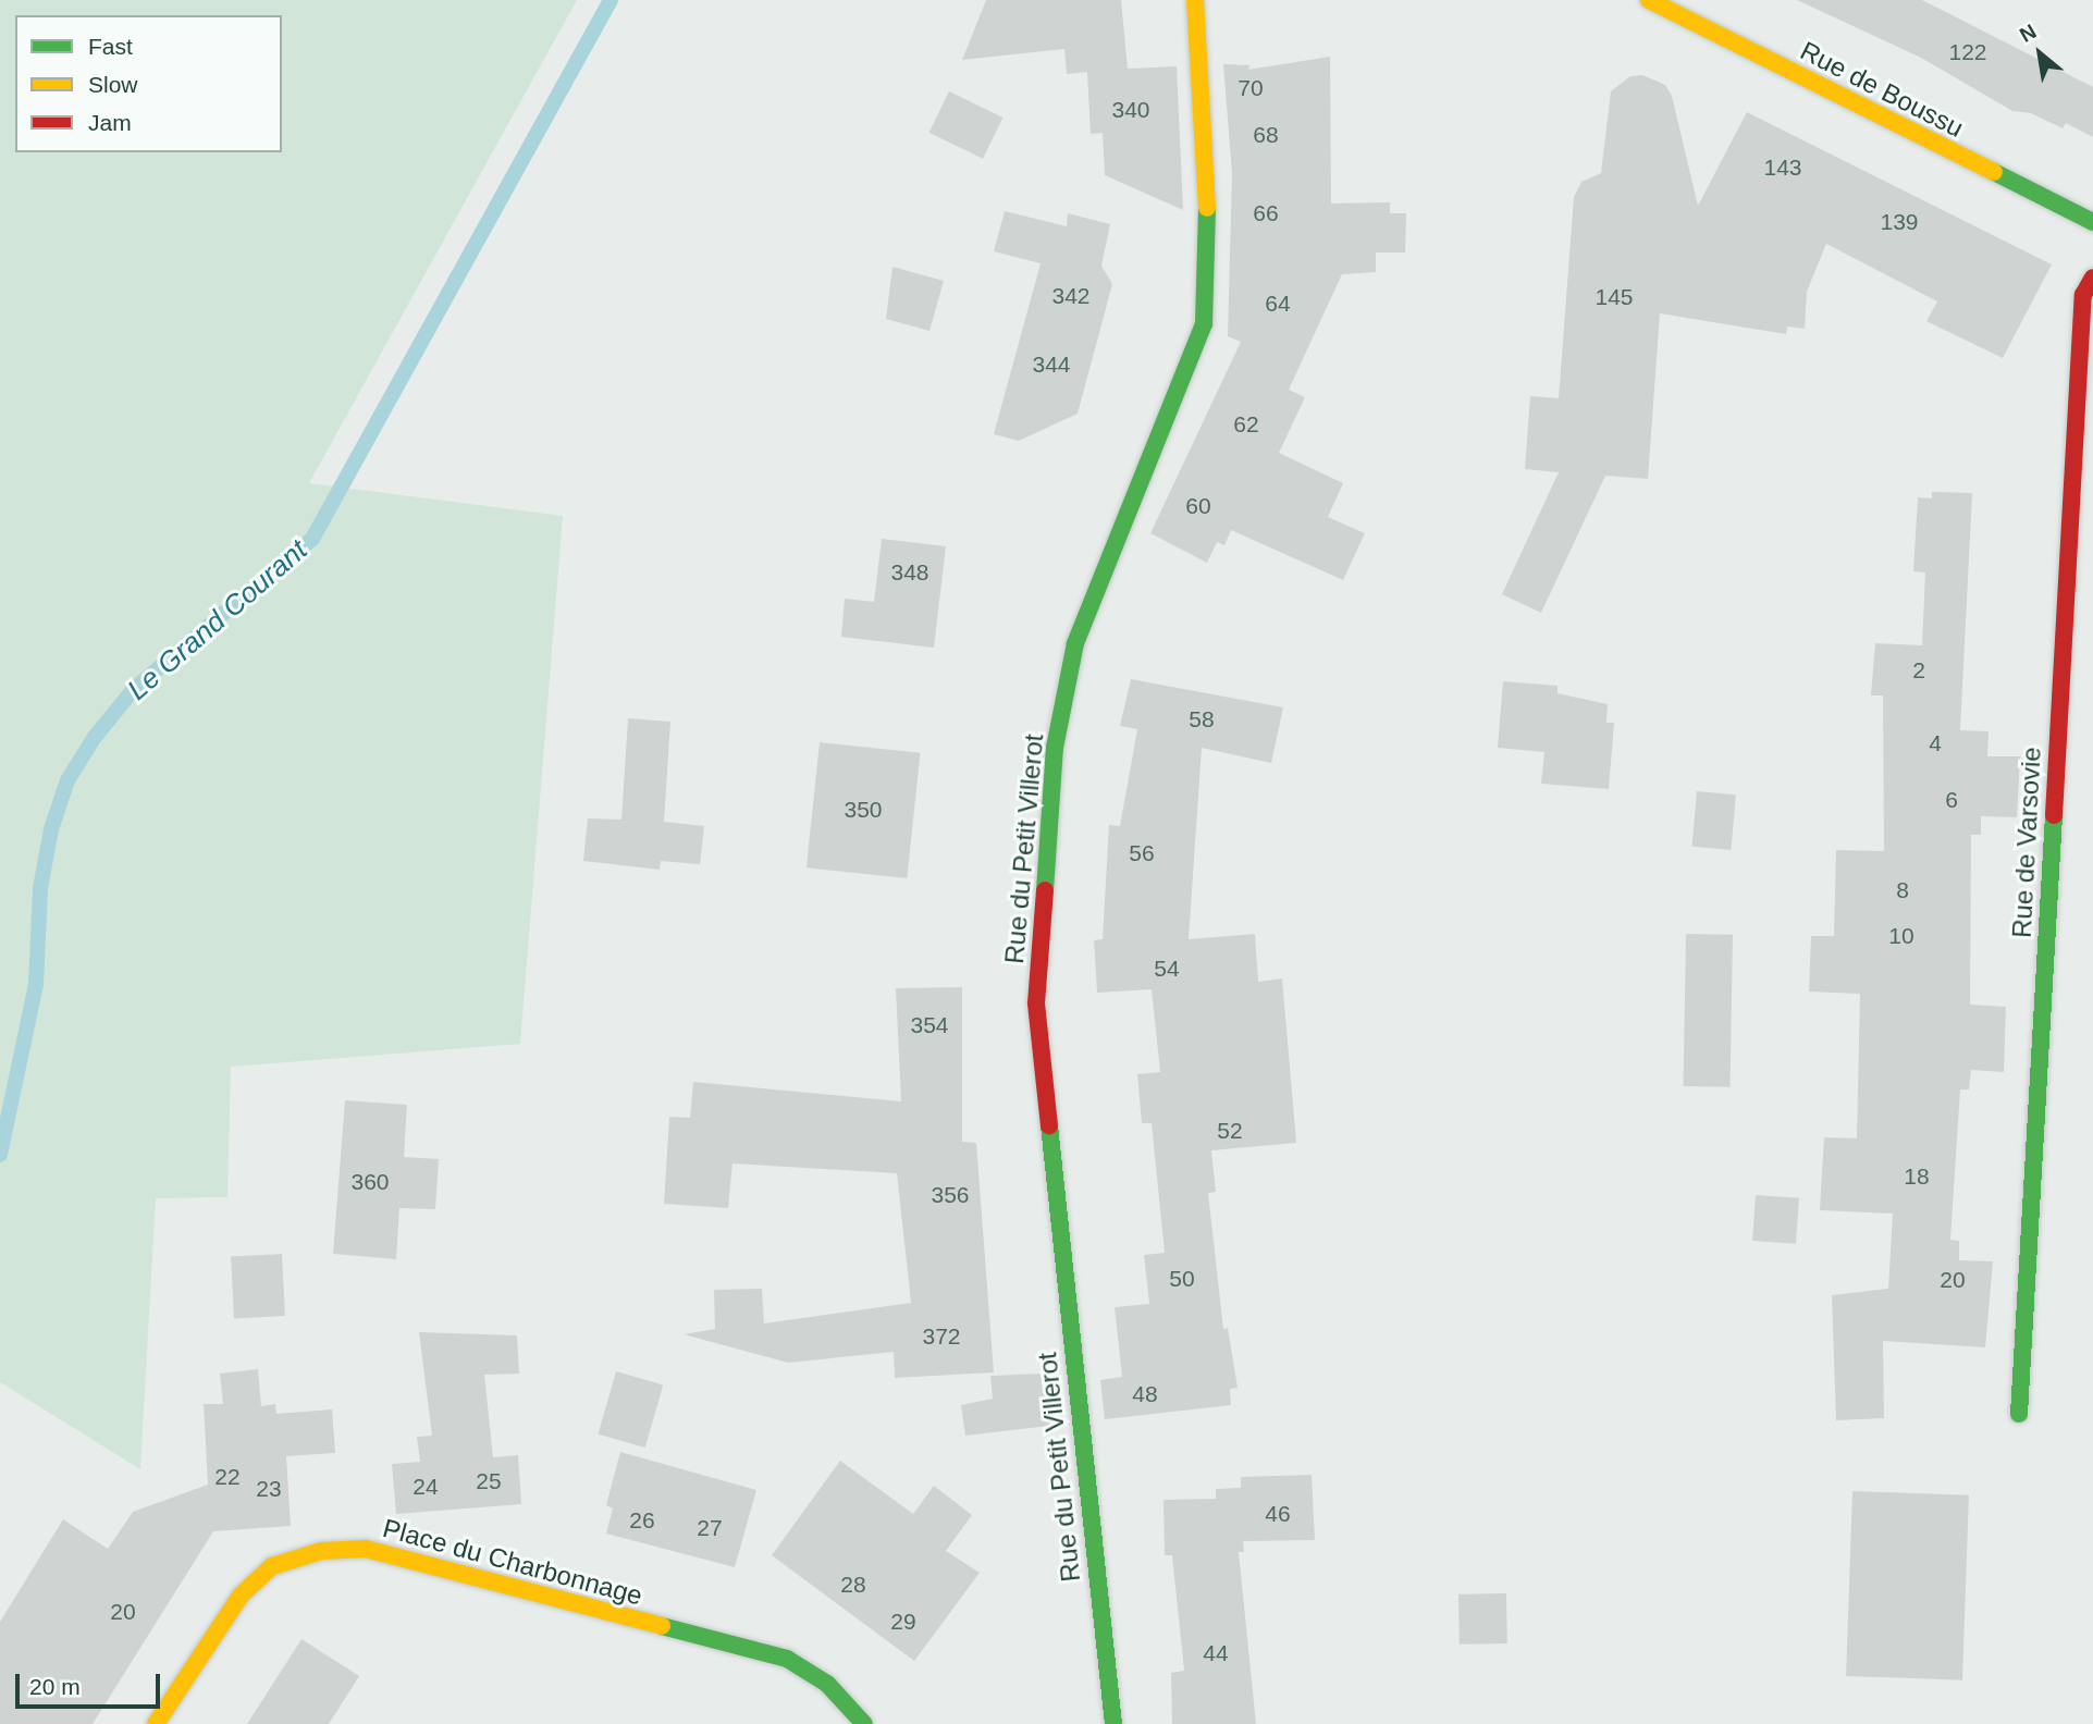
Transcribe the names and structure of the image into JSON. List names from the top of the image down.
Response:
{
  "streets": {
    "street": [
      "Rue de Boussu",
      "Rue de Varsovie",
      "Rue du Petit Villerot",
      "Place du Charbonnage"
    ]
  },
  "water": ["Le Grand Courant"],
  "house_numbers": [
    "122",
    "70",
    "340",
    "68",
    "143",
    "66",
    "139",
    "342",
    "145",
    "64",
    "344",
    "62",
    "60",
    "348",
    "2",
    "58",
    "4",
    "6",
    "350",
    "56",
    "8",
    "10",
    "54",
    "354",
    "52",
    "18",
    "360",
    "356",
    "50",
    "20",
    "372",
    "48",
    "22",
    "25",
    "24",
    "23",
    "46",
    "26",
    "27",
    "28",
    "20",
    "29",
    "44"
  ],
  "legend": ["Fast", "Slow", "Jam"],
  "scale_bar": "20 m",
  "north": "top left"
}
